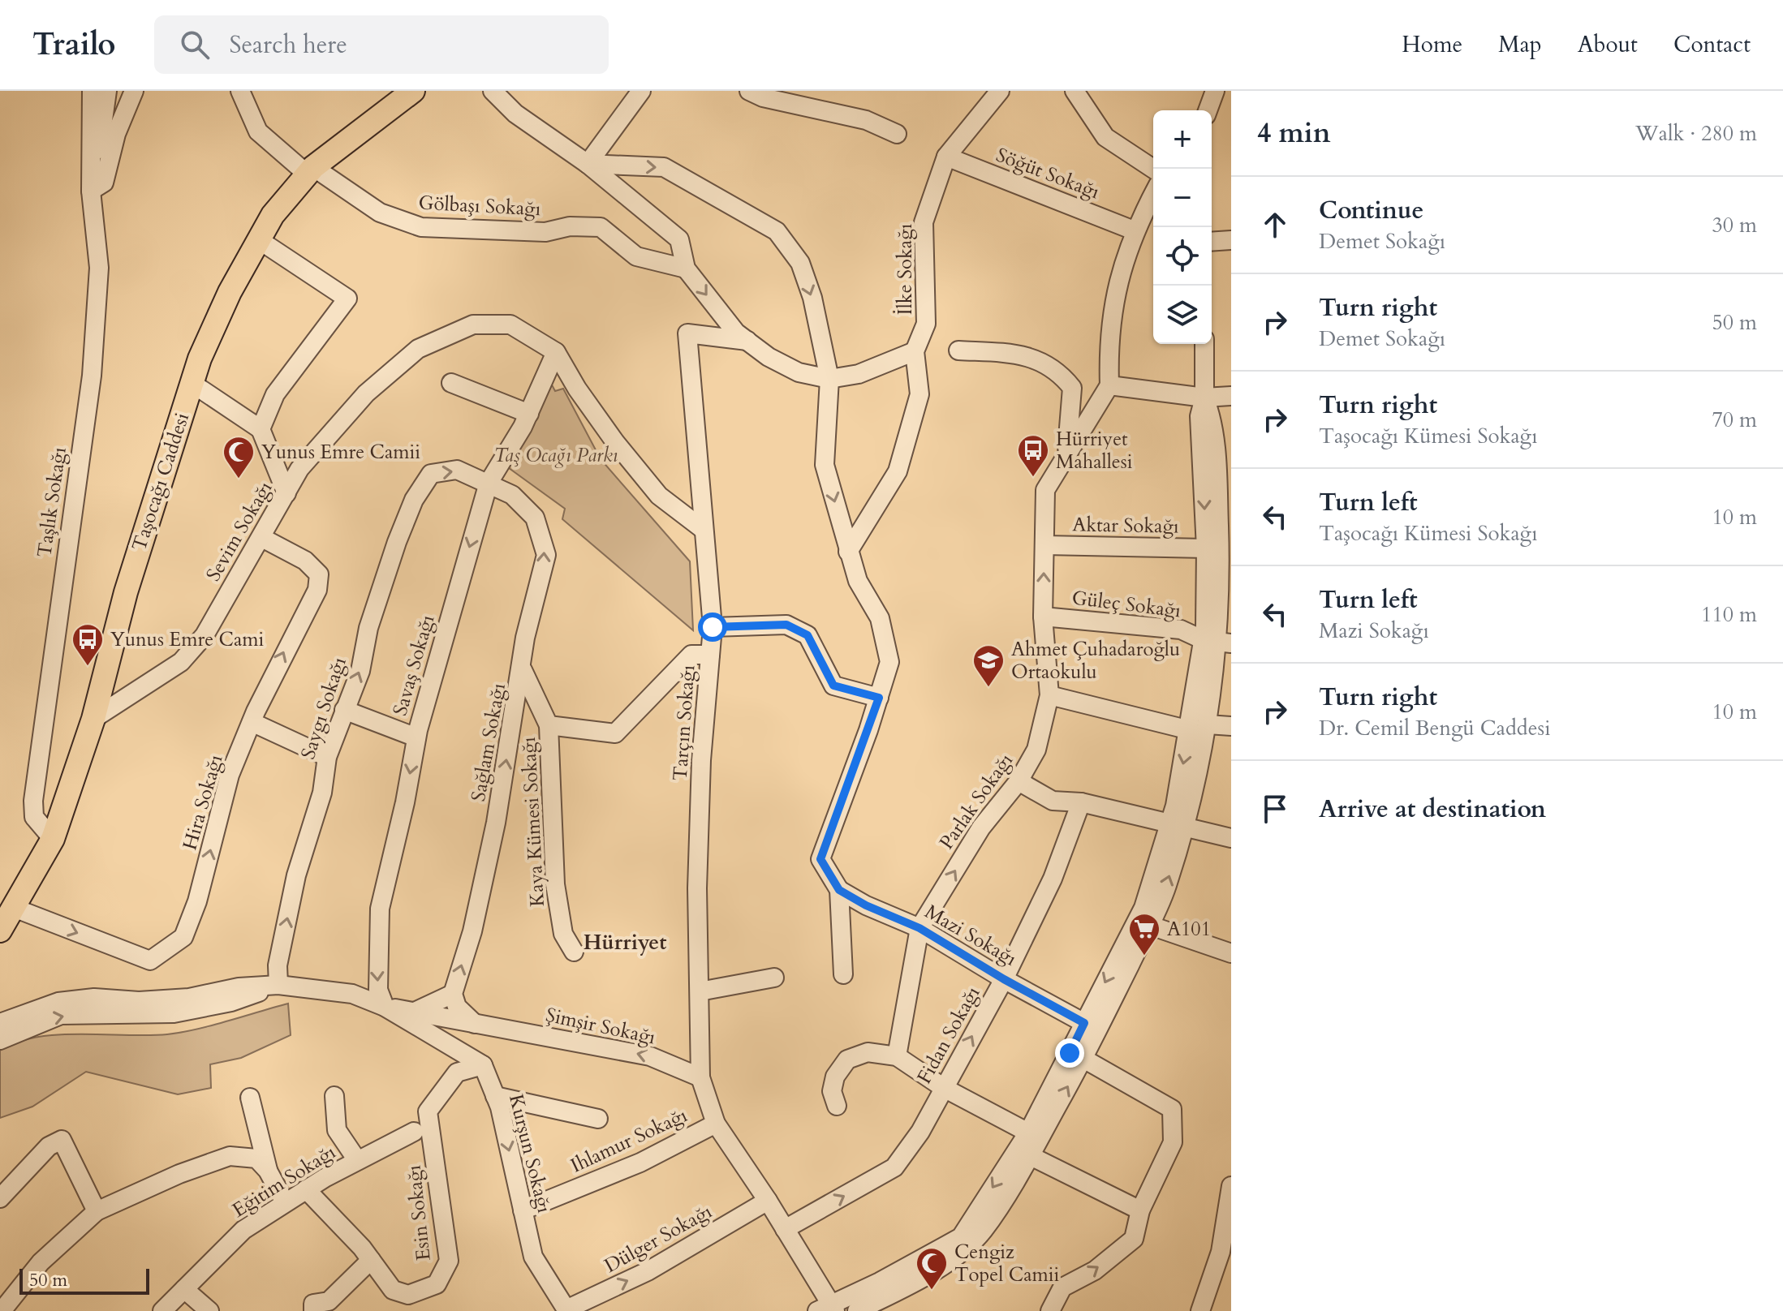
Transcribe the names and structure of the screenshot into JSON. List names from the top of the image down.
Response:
{
  "streets": {
    "main road": ["Taşocağı Caddesi"],
    "street": [
      "Söğüt Sokağı",
      "Gölbaşı Sokağı",
      "İlke Sokağı",
      "Taşlık Sokağı",
      "Aktar Sokağı",
      "Sevim Sokağı",
      "Güleç Sokağı",
      "Savaş Sokağı",
      "Saygı Sokağı",
      "Tarçın Sokağı",
      "Sağlam Sokağı",
      "Parlak Sokağı",
      "Hira Sokağı",
      "Kaya Kümesi Sokağı",
      "Mazi Sokağı",
      "Şimşir Sokağı",
      "Fidan Sokağı",
      "Ihlamur Sokağı",
      "Kurşun Sokağı",
      "Eğitim Sokağı",
      "Esin Sokağı",
      "Dülger Sokağı"
    ]
  },
  "crossings": [
    ["Söğüt Sokağı", "İlke Sokağı"],
    ["Gölbaşı Sokağı", "Taşocağı Caddesi"],
    ["Taşocağı Caddesi", "Taşlık Sokağı"],
    ["Taşocağı Caddesi", "Sevim Sokağı"],
    ["Taşocağı Caddesi", "Hira Sokağı"],
    ["Aktar Sokağı", "Parlak Sokağı"],
    ["Sevim Sokağı", "Savaş Sokağı"],
    ["Sevim Sokağı", "Tarçın Sokağı"],
    ["Sevim Sokağı", "Hira Sokağı"],
    ["Güleç Sokağı", "Parlak Sokağı"],
    ["Savaş Sokağı", "Saygı Sokağı"],
    ["Savaş Sokağı", "Sağlam Sokağı"],
    ["Savaş Sokağı", "Şimşir Sokağı"],
    ["Saygı Sokağı", "Sağlam Sokağı"],
    ["Tarçın Sokağı", "Şimşir Sokağı"],
    ["Parlak Sokağı", "Mazi Sokağı"],
    ["Mazi Sokağı", "Fidan Sokağı"],
    ["Ihlamur Sokağı", "Kurşun Sokağı"],
    ["Kurşun Sokağı", "Esin Sokağı"],
    ["Kurşun Sokağı", "Dülger Sokağı"],
    ["Eğitim Sokağı", "Esin Sokağı"]
  ],
  "one_way": [
    "Savaş Sokağı",
    "Saygı Sokağı",
    "Sağlam Sokağı",
    "Kurşun Sokağı",
    "Dülger Sokağı"
  ],
  "districts": ["Hürriyet"],
  "parks": ["Taş Ocağı Parkı"],
  "places": {
    "bus stop": ["Hürriyet Mahallesi", "Yunus Emre Cami"],
    "mosque": ["Yunus Emre Camii", "Cengiz Topel Camii"],
    "school or university": ["Ahmet Çuhadaroğlu Ortaokulu"],
    "supermarket": ["A101"]
  },
  "scale_bar": "50 m",
  "page": {
    "header": "Trailo",
    "search": "Search here",
    "nav": [
      "Home",
      "Map",
      "About",
      "Contact"
    ],
    "heading": ["4 min", "Walk · 280 m"],
    "map_buttons": ["+", "−"],
    "list": [
      ["Continue", "Demet Sokağı", "30 m"],
      ["Turn right", "Demet Sokağı", "50 m"],
      ["Turn right", "Taşocağı Kümesi Sokağı", "70 m"],
      ["Turn left", "Taşocağı Kümesi Sokağı", "10 m"],
      ["Turn left", "Mazi Sokağı", "110 m"],
      ["Turn right", "Dr. Cemil Bengü Caddesi", "10 m"],
      "Arrive at destination"
    ],
    "scale": "50 m"
  }
}
